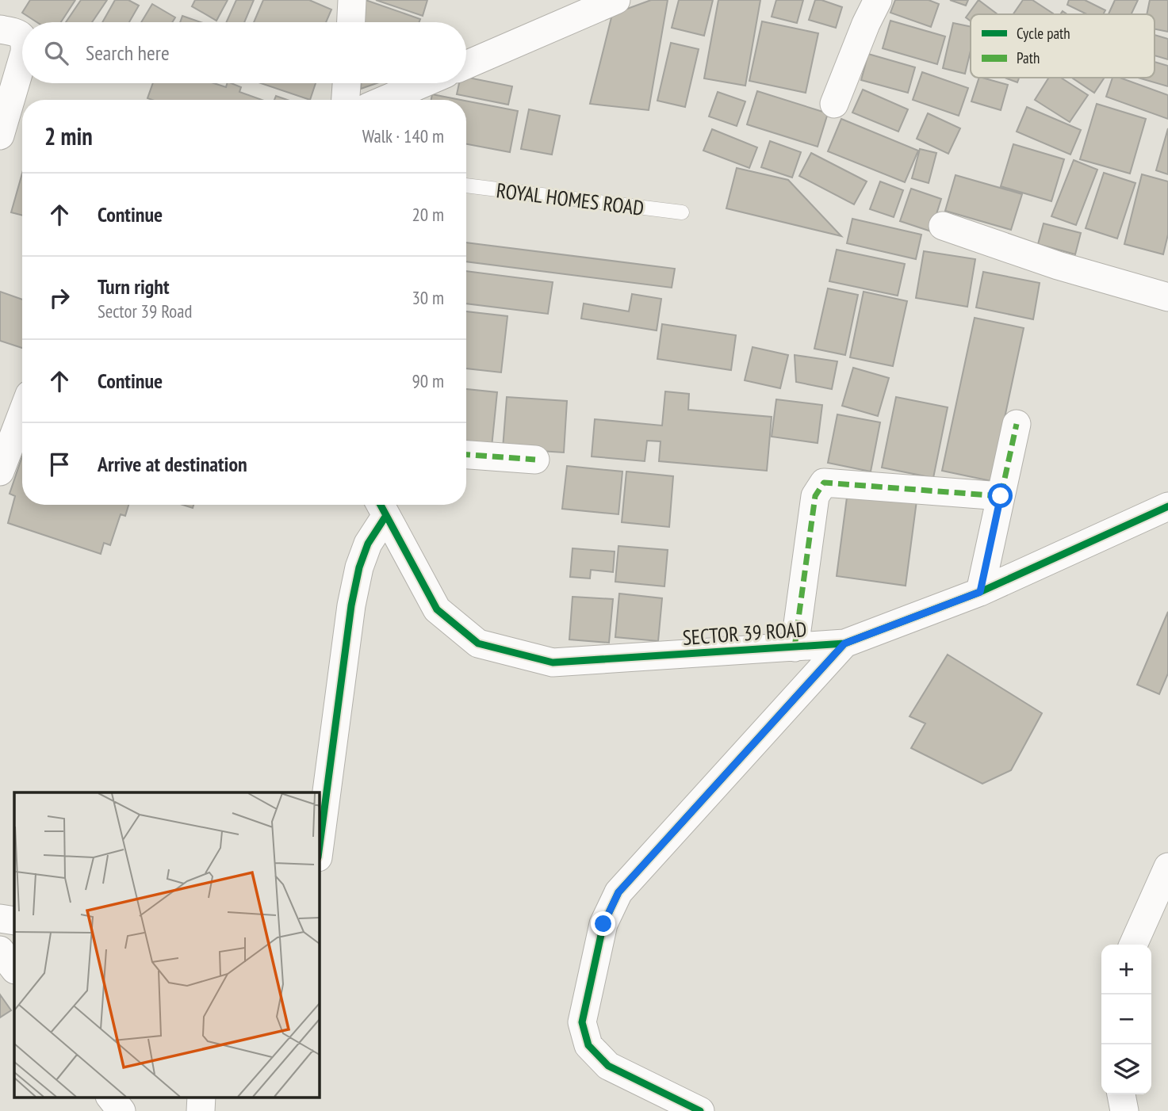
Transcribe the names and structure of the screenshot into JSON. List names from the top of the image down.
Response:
{
  "streets": {
    "street": ["SECTOR 39 ROAD"],
    "lane": ["ROYAL HOMES ROAD"]
  },
  "legend": ["Cycle path", "Path"],
  "page": {
    "search": "Search here",
    "heading": ["2 min", "Walk · 140 m"],
    "list": [
      ["Continue", "20 m"],
      ["Turn right", "Sector 39 Road", "30 m"],
      ["Continue", "90 m"],
      "Arrive at destination"
    ],
    "map_buttons": ["+", "−"]
  }
}
